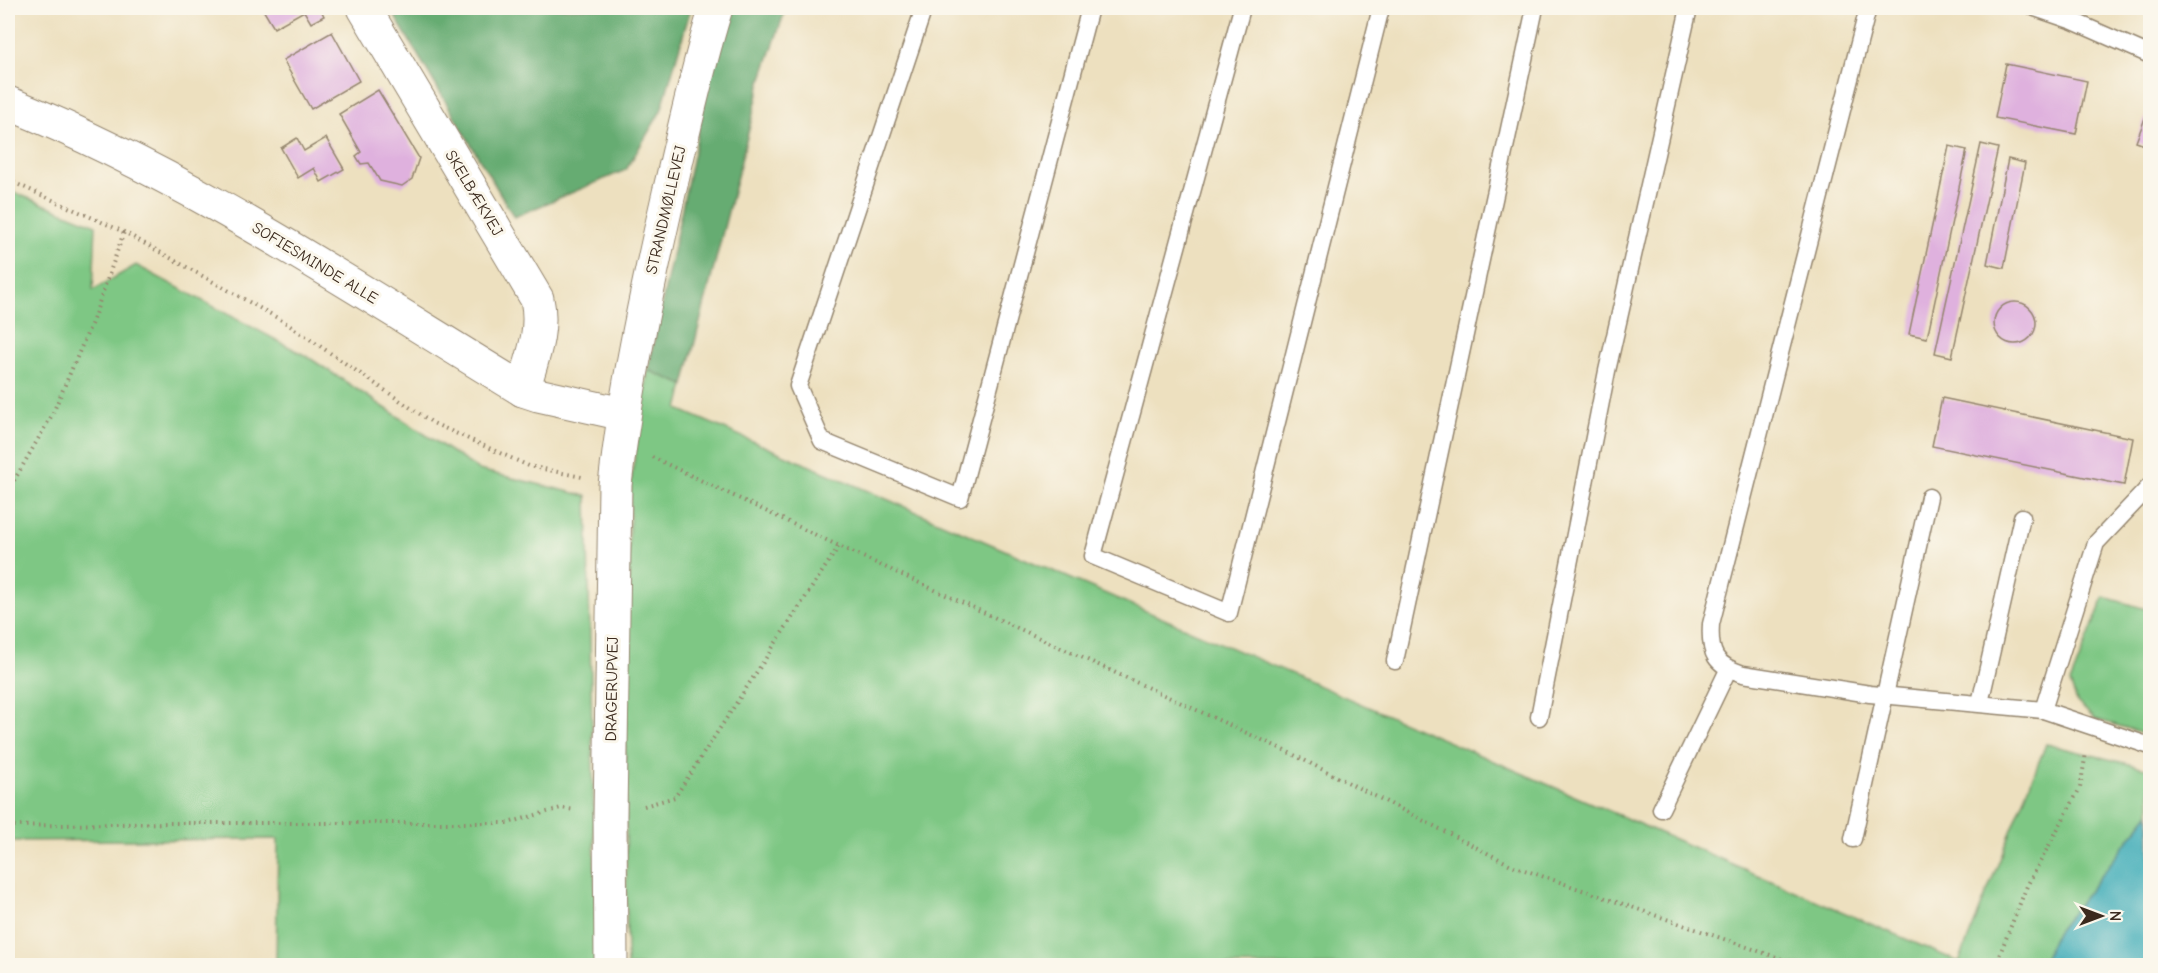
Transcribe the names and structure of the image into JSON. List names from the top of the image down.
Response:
{
  "streets": {
    "street": [
      "SKELBÆKVEJ",
      "STRANDMØLLEVEJ",
      "SOFIESMINDE ALLE",
      "DRAGERUPVEJ"
    ]
  },
  "crossings": [
    ["SKELBÆKVEJ", "SOFIESMINDE ALLE"],
    ["STRANDMØLLEVEJ", "SOFIESMINDE ALLE"],
    ["STRANDMØLLEVEJ", "DRAGERUPVEJ"],
    ["SOFIESMINDE ALLE", "DRAGERUPVEJ"]
  ],
  "north": "right"
}
